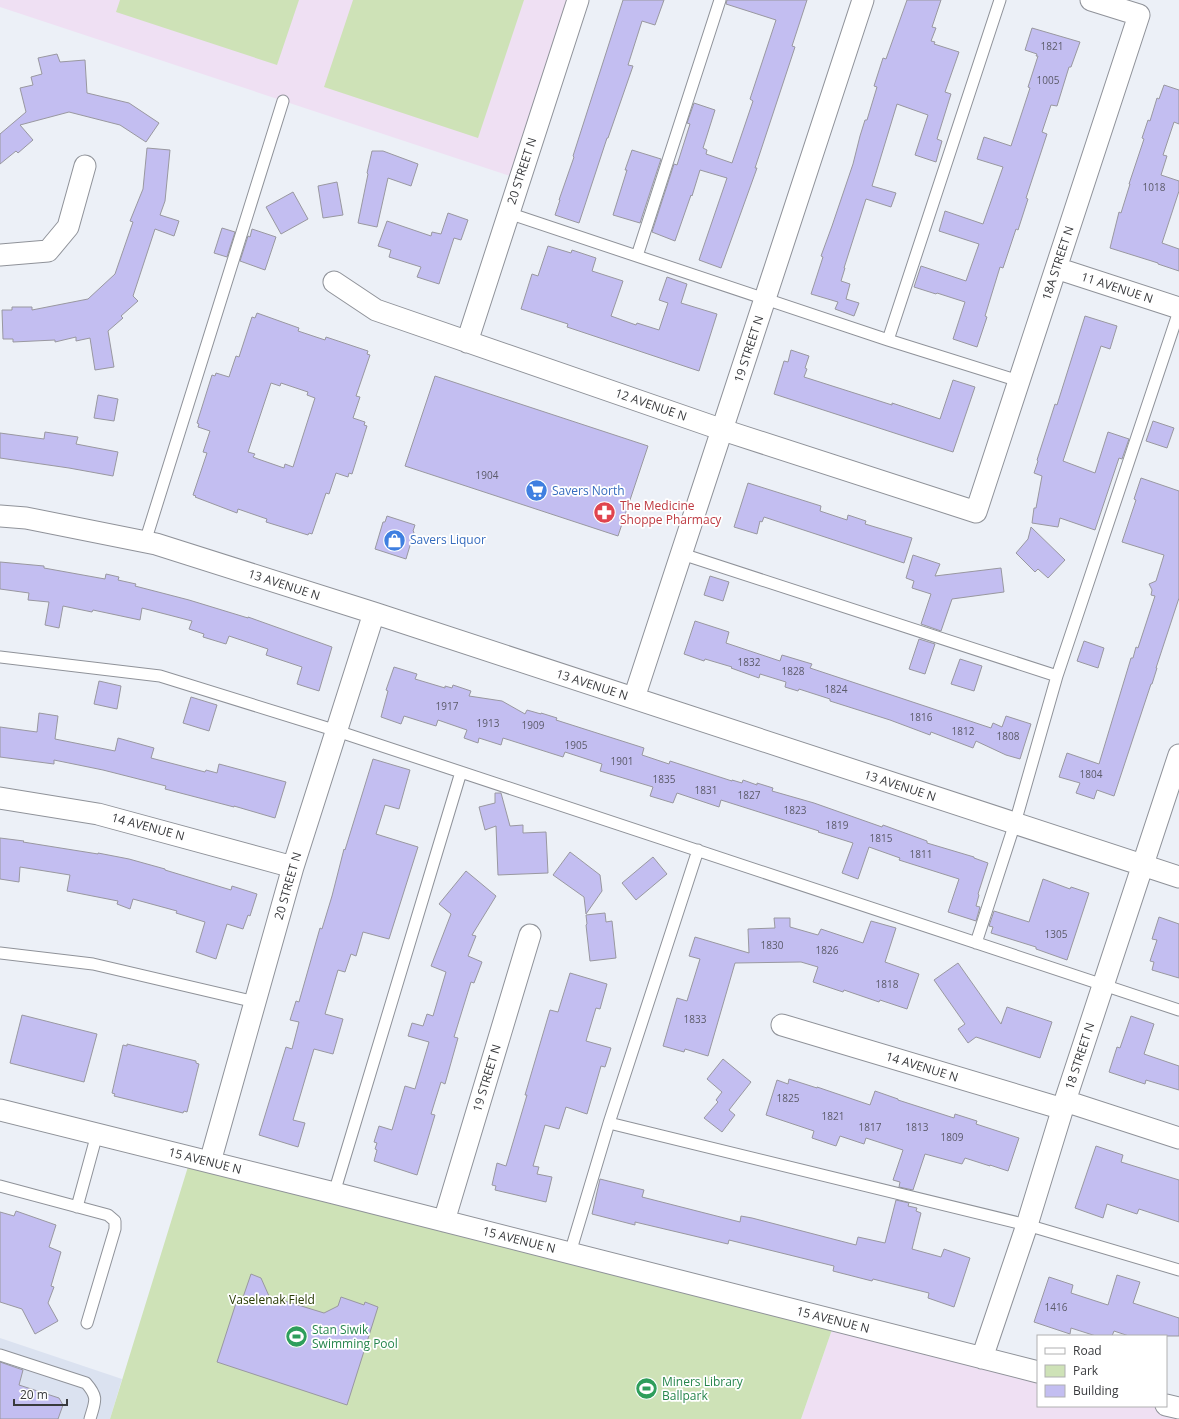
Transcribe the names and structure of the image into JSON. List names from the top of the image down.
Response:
{
  "streets": {
    "street": [
      "20 STREET N",
      "18A STREET N",
      "11 AVENUE N",
      "19 STREET N",
      "12 AVENUE N",
      "13 AVENUE N",
      "14 AVENUE N",
      "18 STREET N",
      "15 AVENUE N"
    ]
  },
  "crossings": [
    ["20 STREET N", "12 AVENUE N"],
    ["20 STREET N", "13 AVENUE N"],
    ["20 STREET N", "14 AVENUE N"],
    ["20 STREET N", "15 AVENUE N"],
    ["18A STREET N", "11 AVENUE N"],
    ["18A STREET N", "12 AVENUE N"],
    ["19 STREET N", "12 AVENUE N"],
    ["19 STREET N", "13 AVENUE N"],
    ["19 STREET N", "15 AVENUE N"],
    ["13 AVENUE N", "18 STREET N"],
    ["14 AVENUE N", "18 STREET N"],
    ["18 STREET N", "15 AVENUE N"]
  ],
  "parks": ["Vaselenak Field"],
  "places": {
    "supermarket": ["Savers North"],
    "pharmacy": ["The Medicine Shoppe Pharmacy"],
    "shop": ["Savers Liquor"],
    "sports": ["Stan Siwik Swimming Pool", "Miners Library Ballpark"]
  },
  "house_numbers": [
    "1821",
    "1005",
    "1018",
    "1904",
    "1832",
    "1828",
    "1824",
    "1917",
    "1816",
    "1913",
    "1909",
    "1812",
    "1808",
    "1905",
    "1901",
    "1804",
    "1835",
    "1831",
    "1827",
    "1823",
    "1819",
    "1815",
    "1811",
    "1305",
    "1830",
    "1826",
    "1818",
    "1833",
    "1825",
    "1821",
    "1817",
    "1813",
    "1809",
    "1416"
  ],
  "legend": ["Road", "Park", "Building"],
  "scale_bar": "20 m"
}
